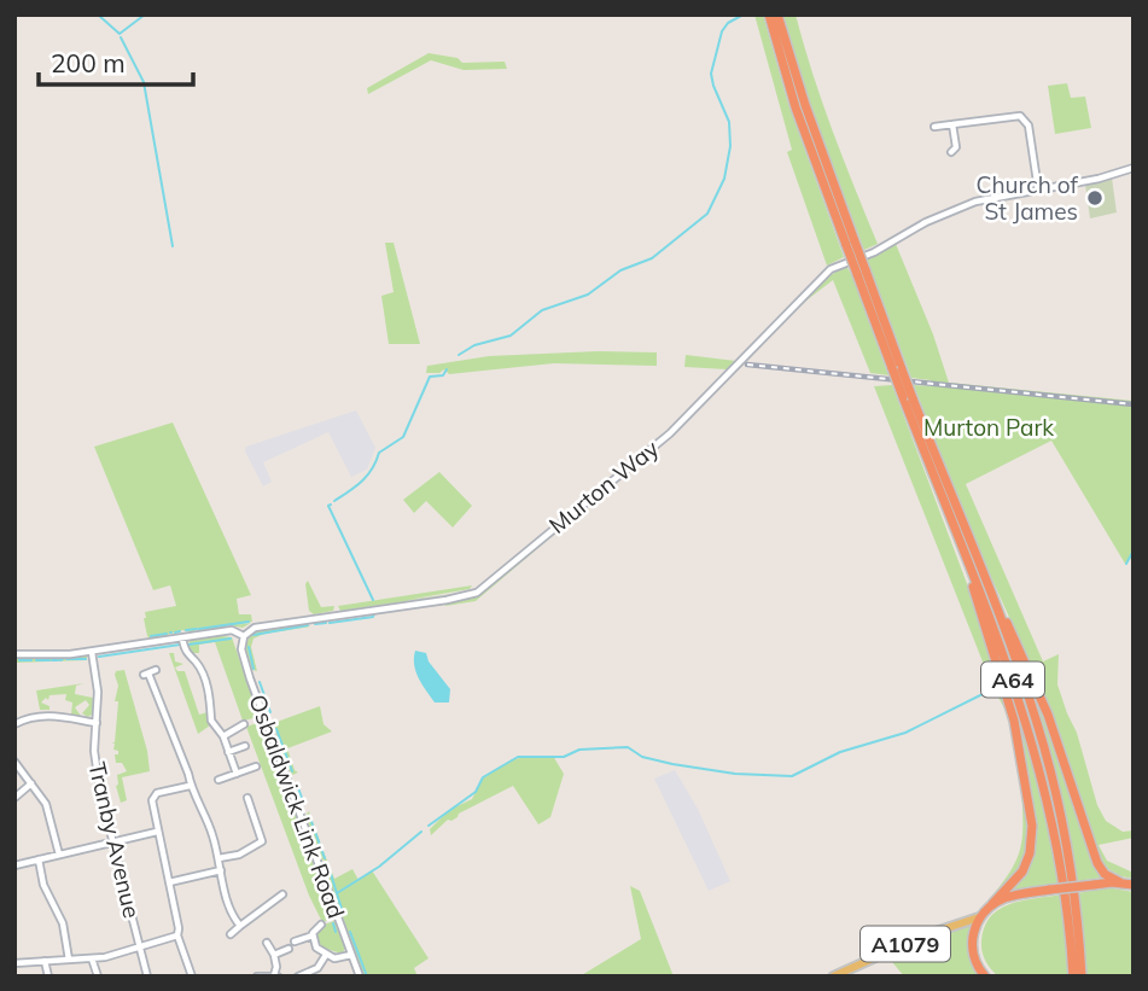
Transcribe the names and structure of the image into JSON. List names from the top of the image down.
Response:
{
  "streets": {
    "highway": ["A64"],
    "main road": ["A1079"],
    "street": ["Murton Way", "Osbaldwick Link Road", "Tranby Avenue"]
  },
  "crossings": [
    ["Murton Way", "Osbaldwick Link Road"],
    ["Murton Way", "Tranby Avenue"]
  ],
  "parks": ["Murton Park"],
  "places": ["Church of St James"],
  "scale_bar": "200 m"
}
